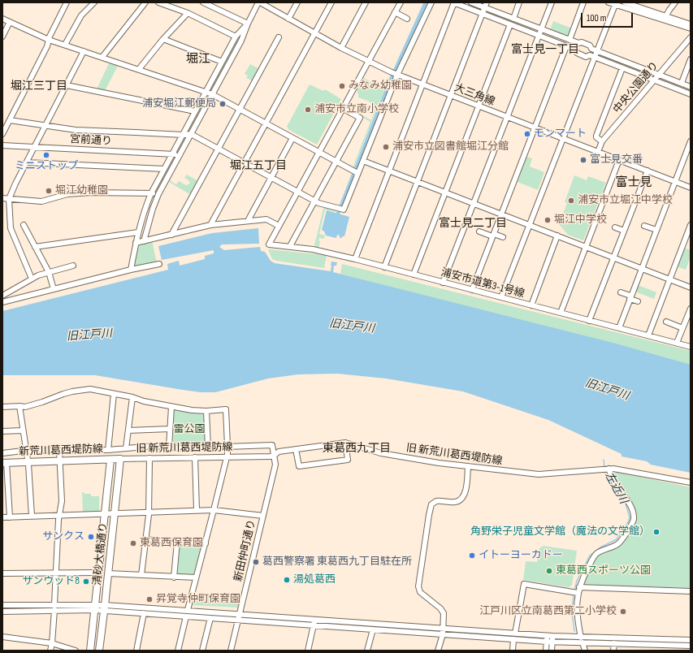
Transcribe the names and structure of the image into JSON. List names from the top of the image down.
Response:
{
  "streets": {
    "main road": ["新荒川葛西堤防線", "清砂大橋通り"],
    "street": [
      "中央公園通り",
      "大三角線",
      "宮前通り",
      "浦安市道第3-1号線",
      "旧 新荒川葛西堤防線",
      "新田仲町通り"
    ]
  },
  "crossings": [
    ["中央公園通り", "大三角線"],
    ["旧 新荒川葛西堤防線", "新荒川葛西堤防線"],
    ["旧 新荒川葛西堤防線", "新田仲町通り"],
    ["旧 新荒川葛西堤防線", "清砂大橋通り"],
    ["新荒川葛西堤防線", "清砂大橋通り"]
  ],
  "districts": [
    "富士見一丁目",
    "堀江",
    "堀江三丁目",
    "堀江五丁目",
    "富士見",
    "富士見二丁目",
    "東葛西九丁目"
  ],
  "water": ["旧江戸川", "左近川"],
  "parks": ["雷公園"],
  "places": [
    "みなみ幼稚園",
    "浦安堀江郵便局",
    "浦安市立南小学校",
    "モンマート",
    "浦安市立図書館堀江分館",
    "ミニストップ",
    "富士見交番",
    "堀江幼稚園",
    "浦安市立堀江中学校",
    "堀江中学校",
    "角野栄子児童文学館（魔法の文学館）",
    "サンクス",
    "東葛西保育園",
    "イトーヨーカドー",
    "葛西警察署 東葛西九丁目駐在所",
    "東葛西スポーツ公園",
    "湯処葛西",
    "サンウッド8",
    "昇覚寺仲町保育園",
    "江戸川区立南葛西第二小学校"
  ],
  "scale_bar": "100 m"
}
